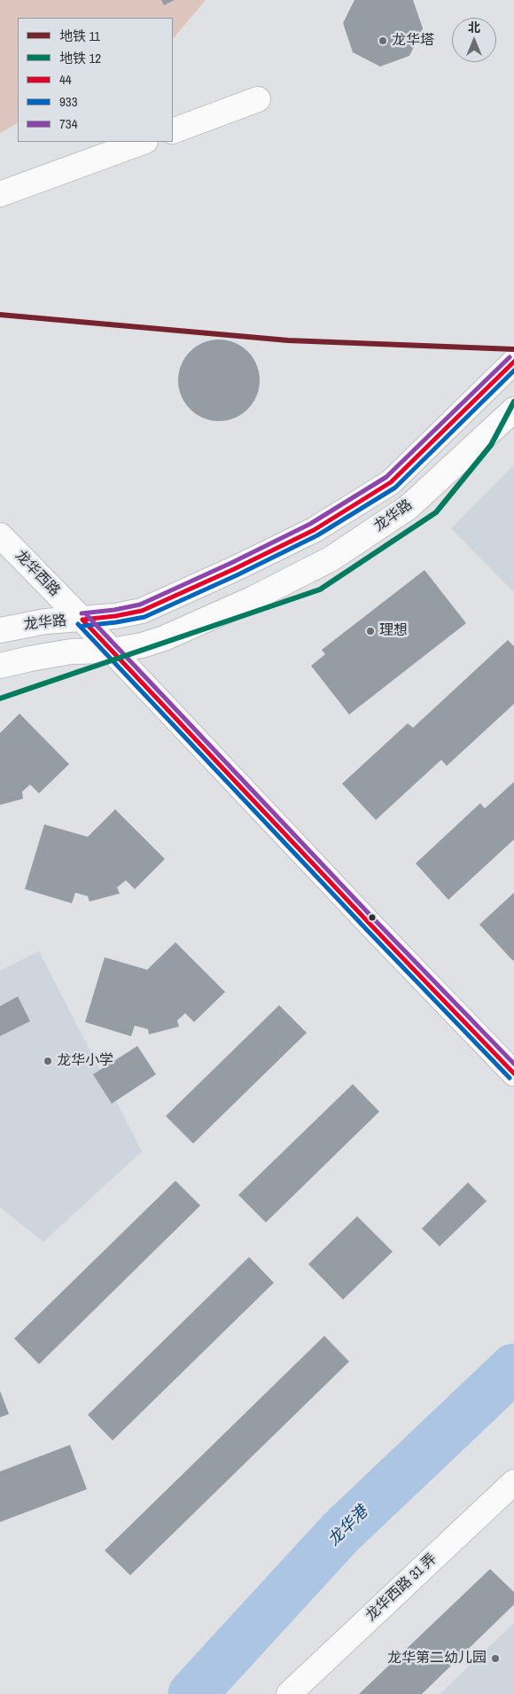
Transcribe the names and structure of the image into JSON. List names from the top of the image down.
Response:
{
  "streets": {
    "street": ["龙华路", "龙华西路", "龙华西路 31 弄"]
  },
  "crossings": [
    ["龙华路", "龙华西路"]
  ],
  "water": ["龙华港"],
  "places": [
    "龙华塔",
    "理想",
    "龙华小学",
    "龙华第二幼儿园"
  ],
  "lines": [
    "metro line 11",
    "transit line 734",
    "transit line 44",
    "transit line 933",
    "metro line 12"
  ],
  "legend": [
    "地铁 11",
    "地铁 12",
    "44",
    "933",
    "734"
  ],
  "north": "top"
}
